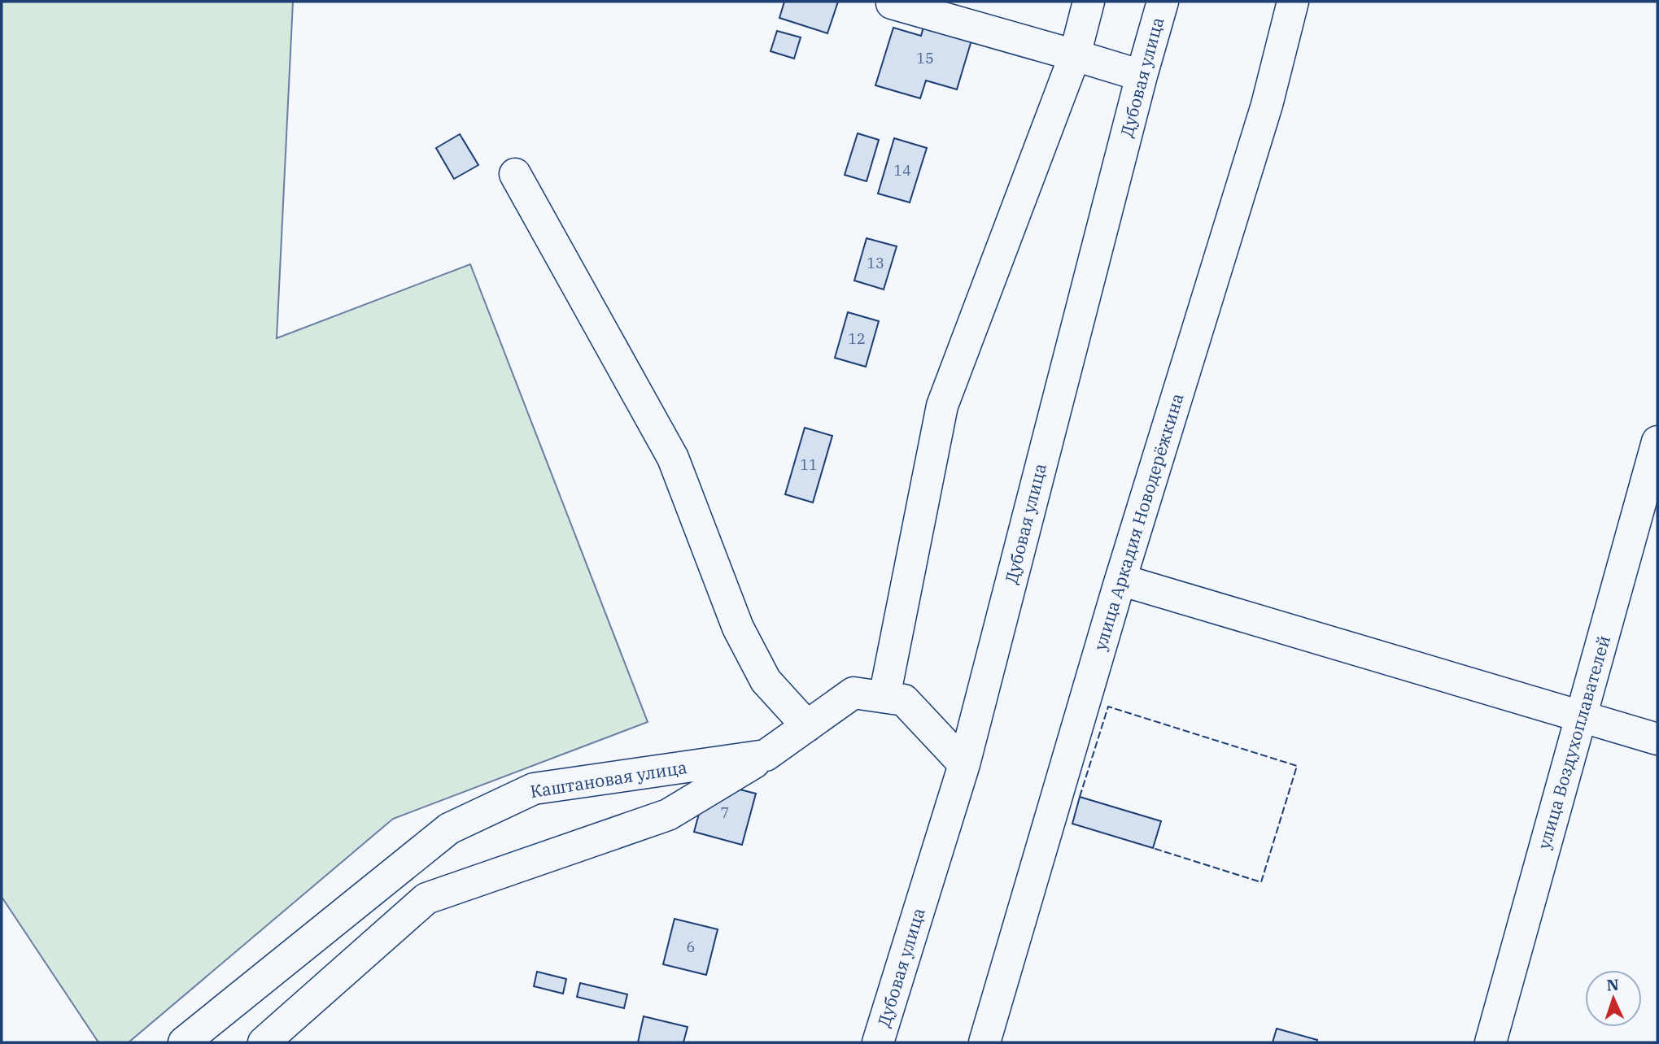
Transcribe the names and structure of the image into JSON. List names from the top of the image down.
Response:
{
  "streets": {
    "street": [
      "Дубовая улица",
      "улица Аркадия Новодерёжкина",
      "улица Воздухоплавателей",
      "Каштановая улица"
    ]
  },
  "crossings": [
    ["Дубовая улица", "Каштановая улица"]
  ],
  "house_numbers": [
    "15",
    "14",
    "13",
    "12",
    "11",
    "7",
    "6"
  ],
  "north": "top"
}
